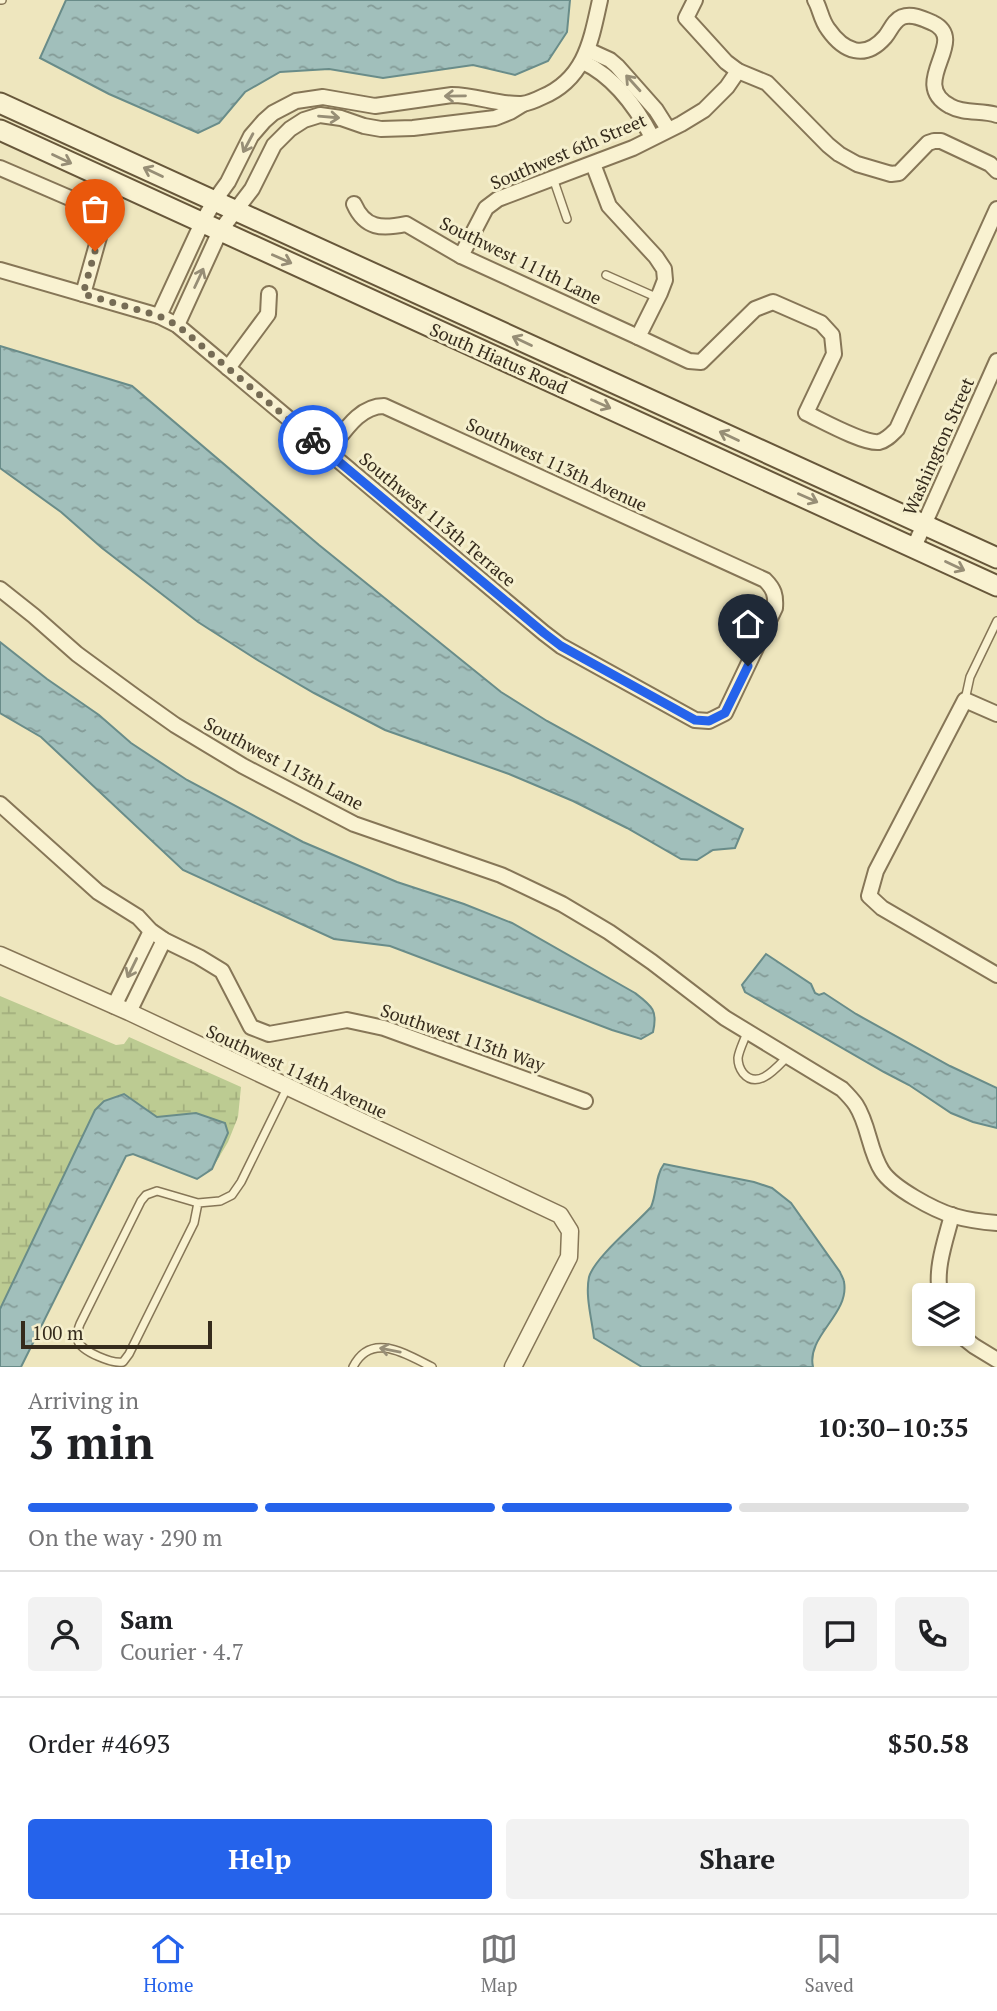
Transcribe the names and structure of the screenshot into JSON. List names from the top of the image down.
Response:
{
  "streets": {
    "main road": ["South Hiatus Road"],
    "street": [
      "Southwest 6th Street",
      "Southwest 111th Lane",
      "Washington Street",
      "Southwest 113th Avenue",
      "Southwest 113th Terrace",
      "Southwest 113th Lane",
      "Southwest 113th Way",
      "Southwest 114th Avenue"
    ]
  },
  "crossings": [
    ["Southwest 6th Street", "Southwest 111th Lane"],
    ["South Hiatus Road", "Washington Street"],
    ["Southwest 113th Avenue", "Southwest 113th Terrace"]
  ],
  "scale_bar": "100 m",
  "page": {
    "scale": "100 m",
    "heading": ["3 min", "Arriving in", "10:30–10:35"],
    "panel": [
      "Sam",
      "Courier · 4.7",
      "Order #4693",
      "$50.58"
    ],
    "bar": "On the way · 290 m",
    "buttons": ["Help", "Share"],
    "tabs": ["Home", "Map", "Saved"]
  }
}
